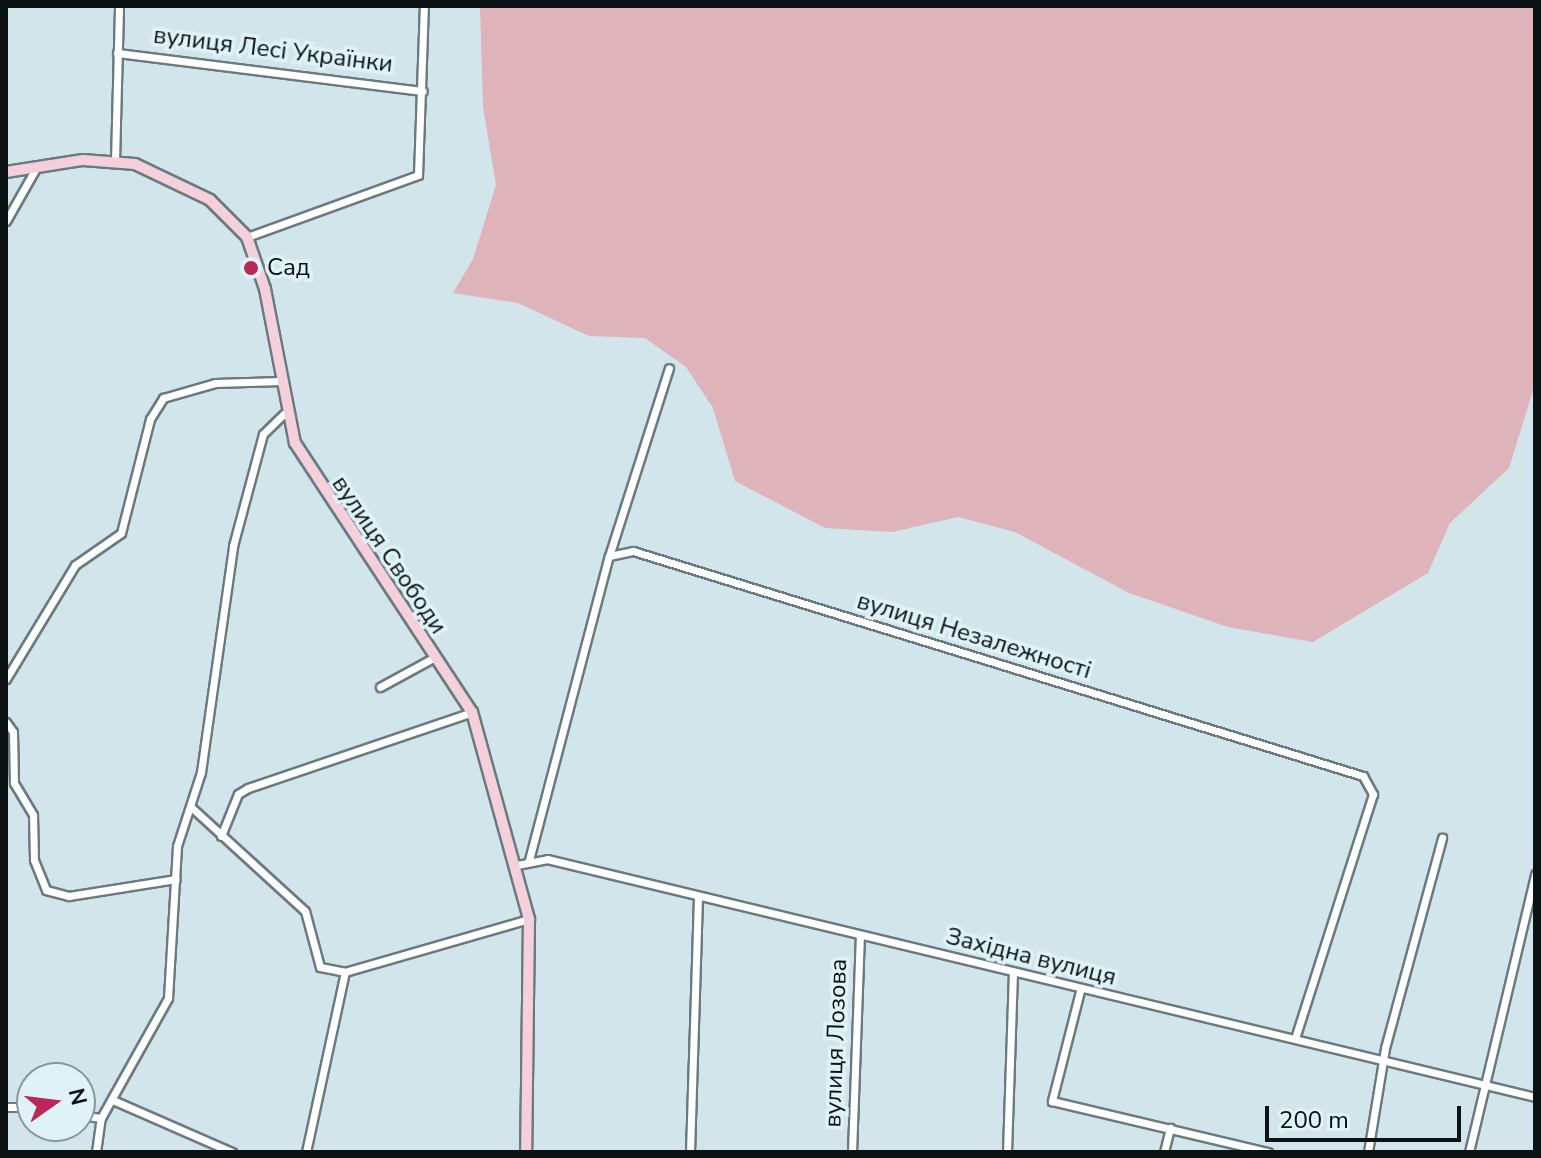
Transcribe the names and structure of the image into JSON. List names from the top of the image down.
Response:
{
  "streets": {
    "street": [
      "вулиця Лесі Українки",
      "вулиця Свободи",
      "вулиця Незалежності",
      "Західна вулиця",
      "вулиця Лозова"
    ]
  },
  "crossings": [
    ["вулиця Незалежності", "Західна вулиця"],
    ["Західна вулиця", "вулиця Лозова"]
  ],
  "places": ["Сад"],
  "scale_bar": "200 m",
  "north": "right"
}
